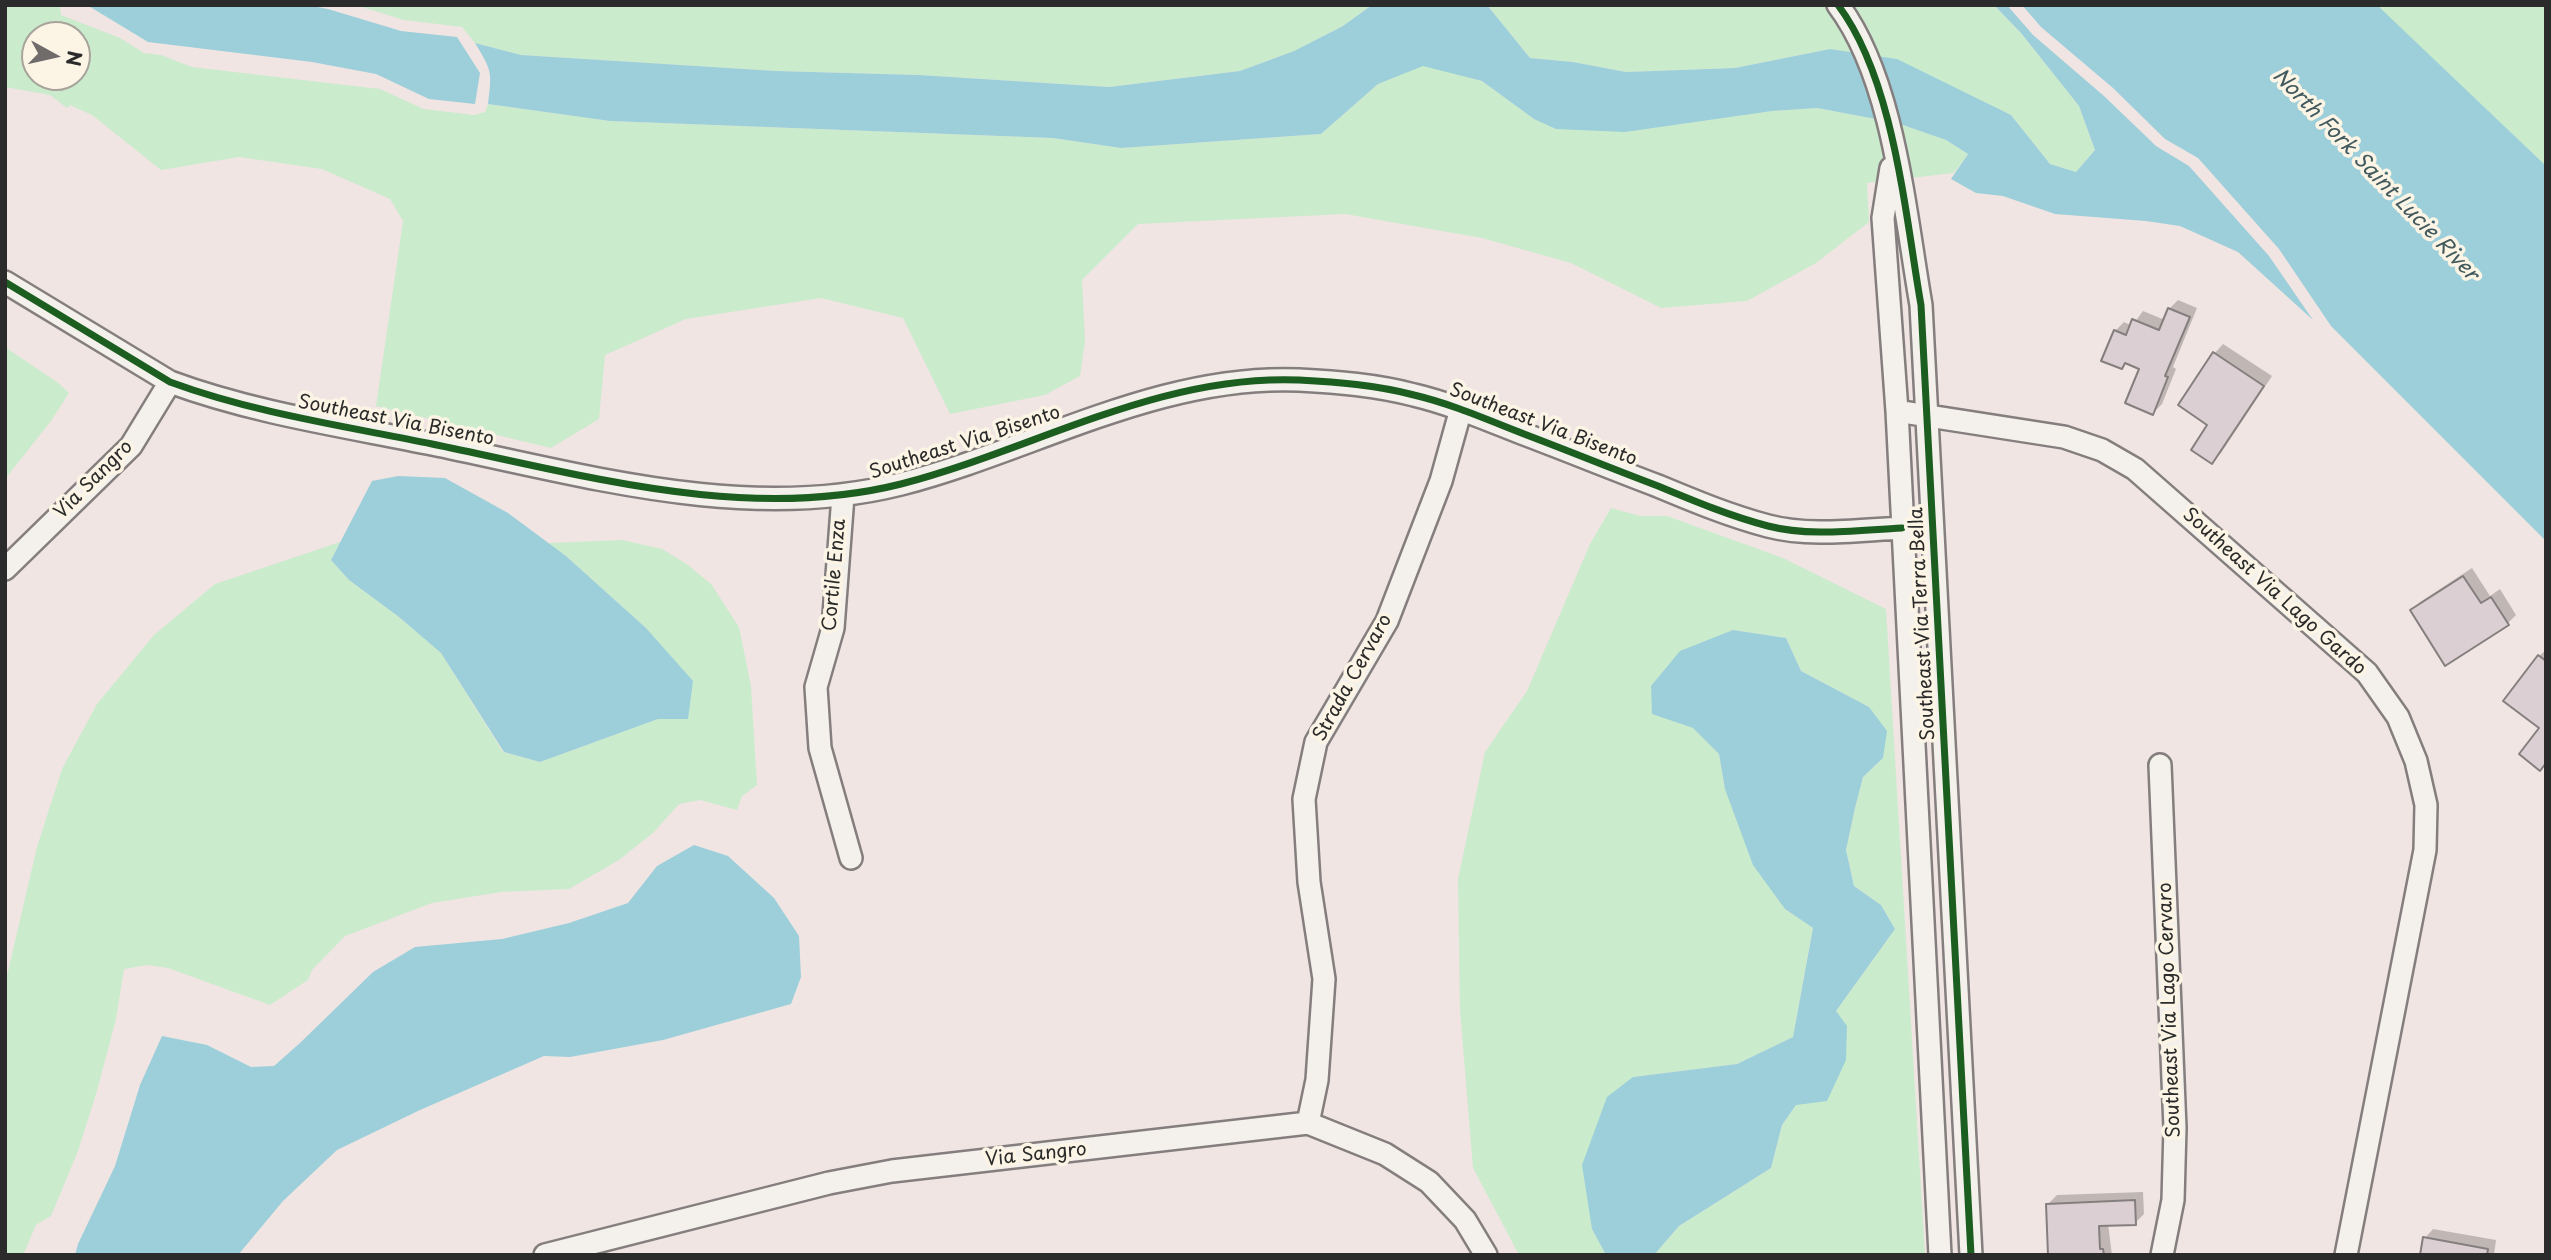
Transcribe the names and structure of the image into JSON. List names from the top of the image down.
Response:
{
  "streets": {
    "street": [
      "Southeast Via Bisento",
      "Via Sangro",
      "Cortile Enza",
      "Southeast Via Lago Gardo",
      "Southeast Via Terra Bella",
      "Strada Cervaro",
      "Southeast Via Lago Cervaro"
    ]
  },
  "crossings": [
    ["Southeast Via Bisento", "Via Sangro"],
    ["Southeast Via Bisento", "Cortile Enza"],
    ["Southeast Via Bisento", "Southeast Via Terra Bella"],
    ["Southeast Via Bisento", "Strada Cervaro"],
    ["Via Sangro", "Strada Cervaro"],
    ["Southeast Via Lago Gardo", "Southeast Via Terra Bella"]
  ],
  "water": ["North Fork Saint Lucie River"],
  "north": "right"
}
